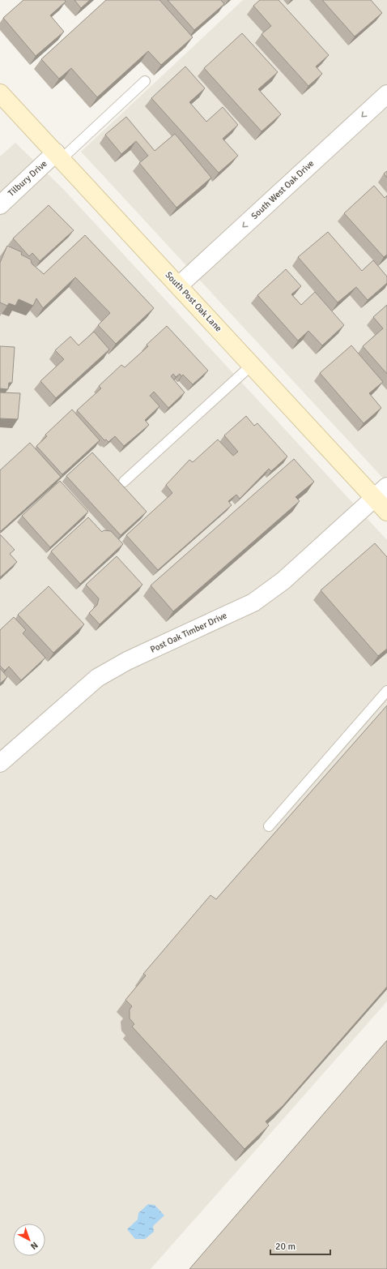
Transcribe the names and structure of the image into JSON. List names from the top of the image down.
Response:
{
  "streets": {
    "main road": ["South Post Oak Lane"],
    "street": ["Tilbury Drive", "South West Oak Drive", "Post Oak Timber Drive"]
  },
  "crossings": [
    ["Tilbury Drive", "South Post Oak Lane"],
    ["South West Oak Drive", "South Post Oak Lane"],
    ["South Post Oak Lane", "Post Oak Timber Drive"]
  ],
  "one_way": ["South West Oak Drive"],
  "scale_bar": "20 m",
  "north": "bottom right"
}
